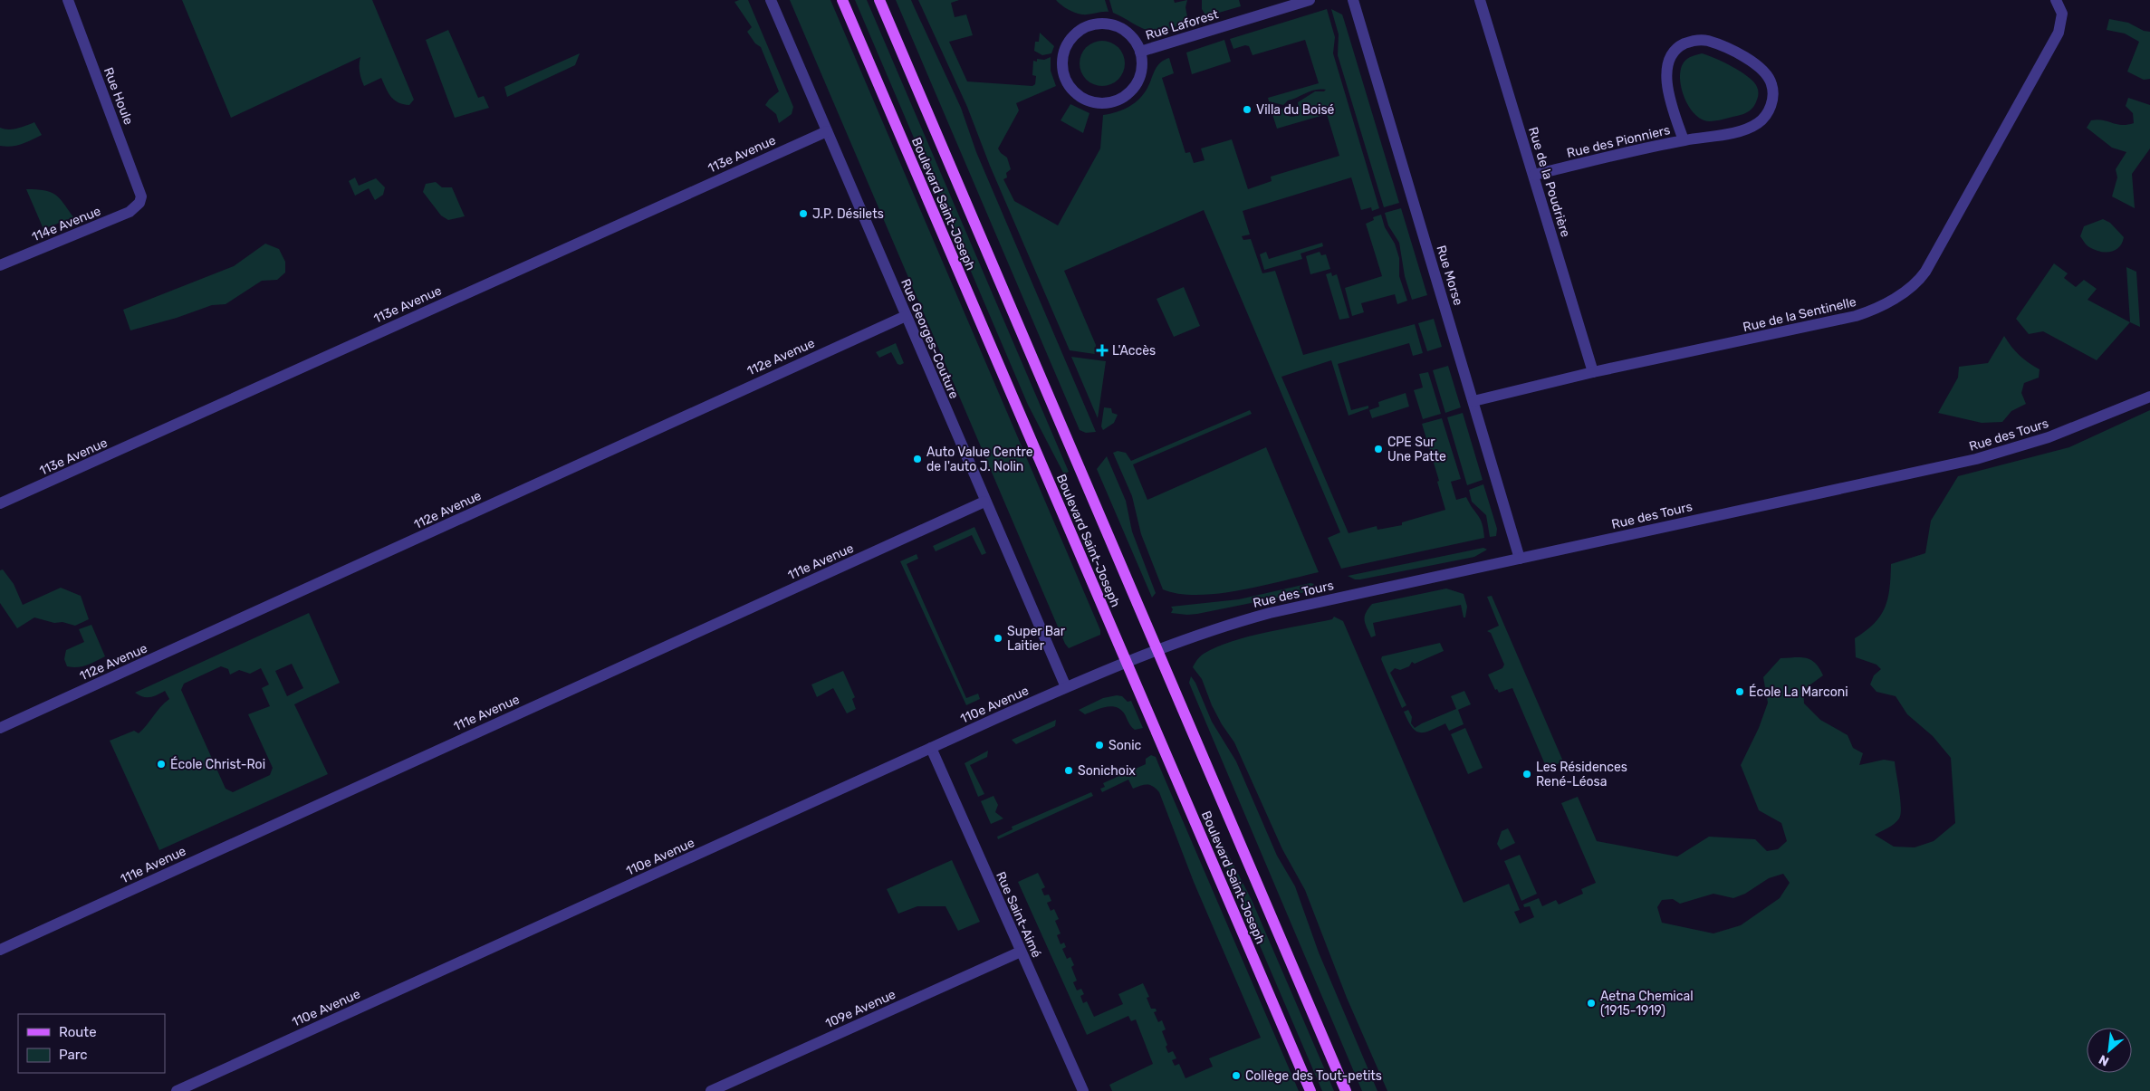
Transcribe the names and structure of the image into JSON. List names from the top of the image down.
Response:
{
  "streets": {
    "main road": ["Boulevard Saint-Joseph"],
    "street": [
      "Rue Laforest",
      "Rue Houle",
      "Rue des Pionniers",
      "113e Avenue",
      "Rue de la Poudrière",
      "114e Avenue",
      "Rue Morse",
      "Rue de la Sentinelle",
      "Rue Georges-Couture",
      "112e Avenue",
      "Rue des Tours",
      "111e Avenue",
      "110e Avenue",
      "Rue Saint-Aimé",
      "109e Avenue"
    ]
  },
  "crossings": [
    ["Rue Houle", "114e Avenue"],
    ["Rue des Pionniers", "Rue de la Poudrière"],
    ["113e Avenue", "Rue Georges-Couture"],
    ["Rue de la Poudrière", "Rue de la Sentinelle"],
    ["Boulevard Saint-Joseph", "Rue des Tours"],
    ["Boulevard Saint-Joseph", "110e Avenue"],
    ["Rue Morse", "Rue de la Sentinelle"],
    ["Rue Morse", "Rue des Tours"],
    ["Rue Georges-Couture", "112e Avenue"],
    ["Rue Georges-Couture", "111e Avenue"],
    ["Rue Georges-Couture", "110e Avenue"],
    ["Rue des Tours", "110e Avenue"],
    ["110e Avenue", "Rue Saint-Aimé"],
    ["Rue Saint-Aimé", "109e Avenue"]
  ],
  "places": {
    "other": [
      "Villa du Boisé",
      "J.P. Désilets",
      "CPE Sur Une Patte",
      "Auto Value Centre de l'auto J. Nolin",
      "Super Bar Laitier",
      "École La Marconi",
      "Sonic",
      "École Christ-Roi",
      "Sonichoix",
      "Les Résidences René-Léosa",
      "Aetna Chemical (1915-1919)",
      "Collège des Tout-petits"
    ],
    "health": ["L'Accès"]
  },
  "legend": ["Route", "Parc"],
  "north": "bottom left"
}
